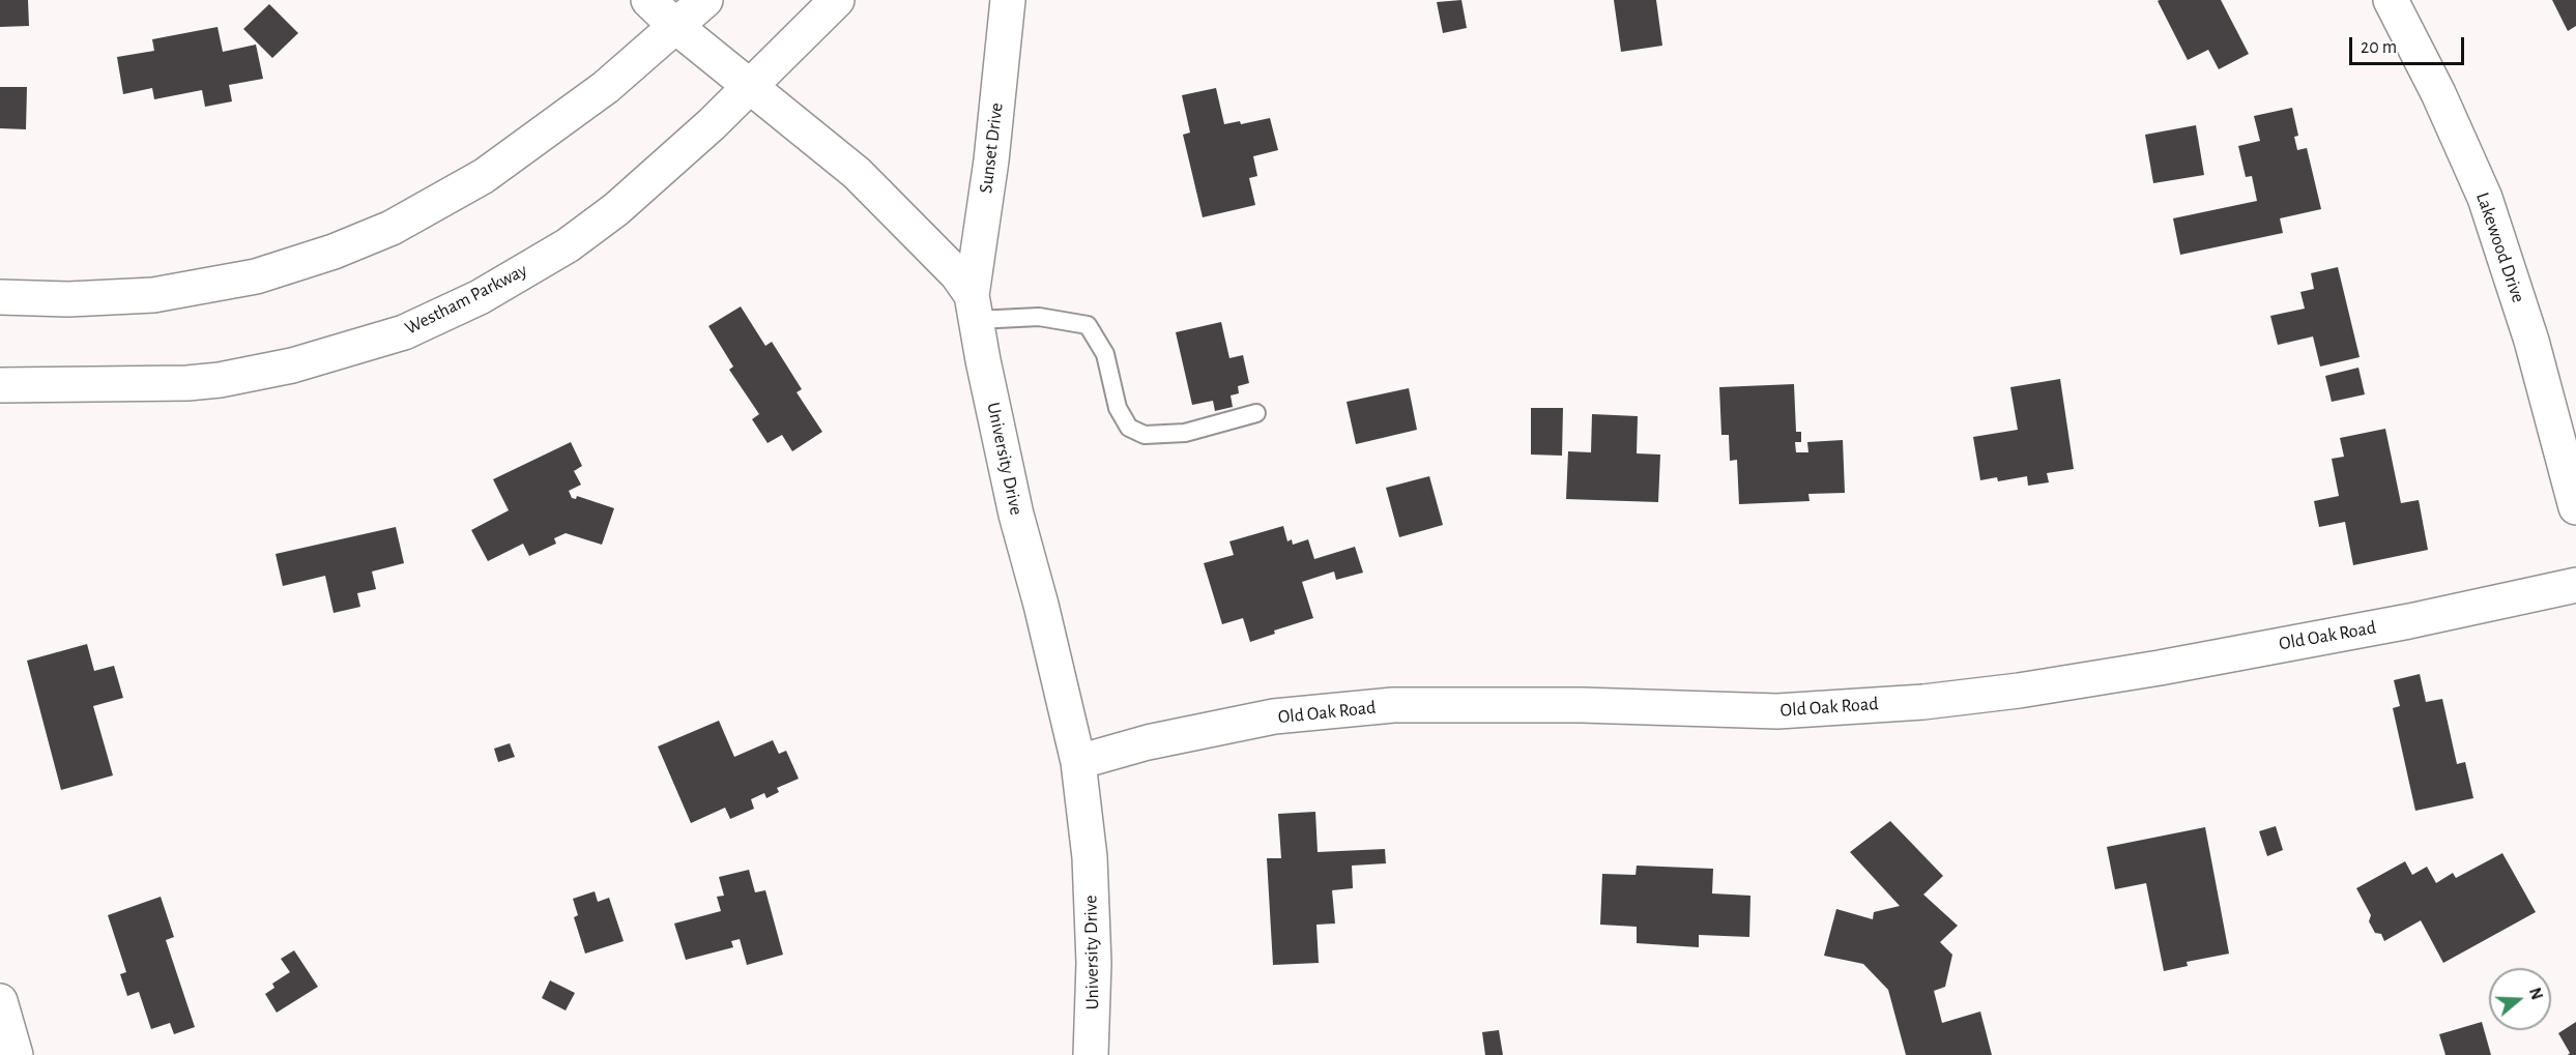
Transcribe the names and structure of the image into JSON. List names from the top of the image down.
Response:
{
  "streets": {
    "street": [
      "Sunset Drive",
      "Lakewood Drive",
      "Westham Parkway",
      "University Drive",
      "Old Oak Road"
    ]
  },
  "crossings": [
    ["Sunset Drive", "University Drive"],
    ["Westham Parkway", "University Drive"],
    ["University Drive", "Old Oak Road"]
  ],
  "scale_bar": "20 m",
  "north": "right"
}
